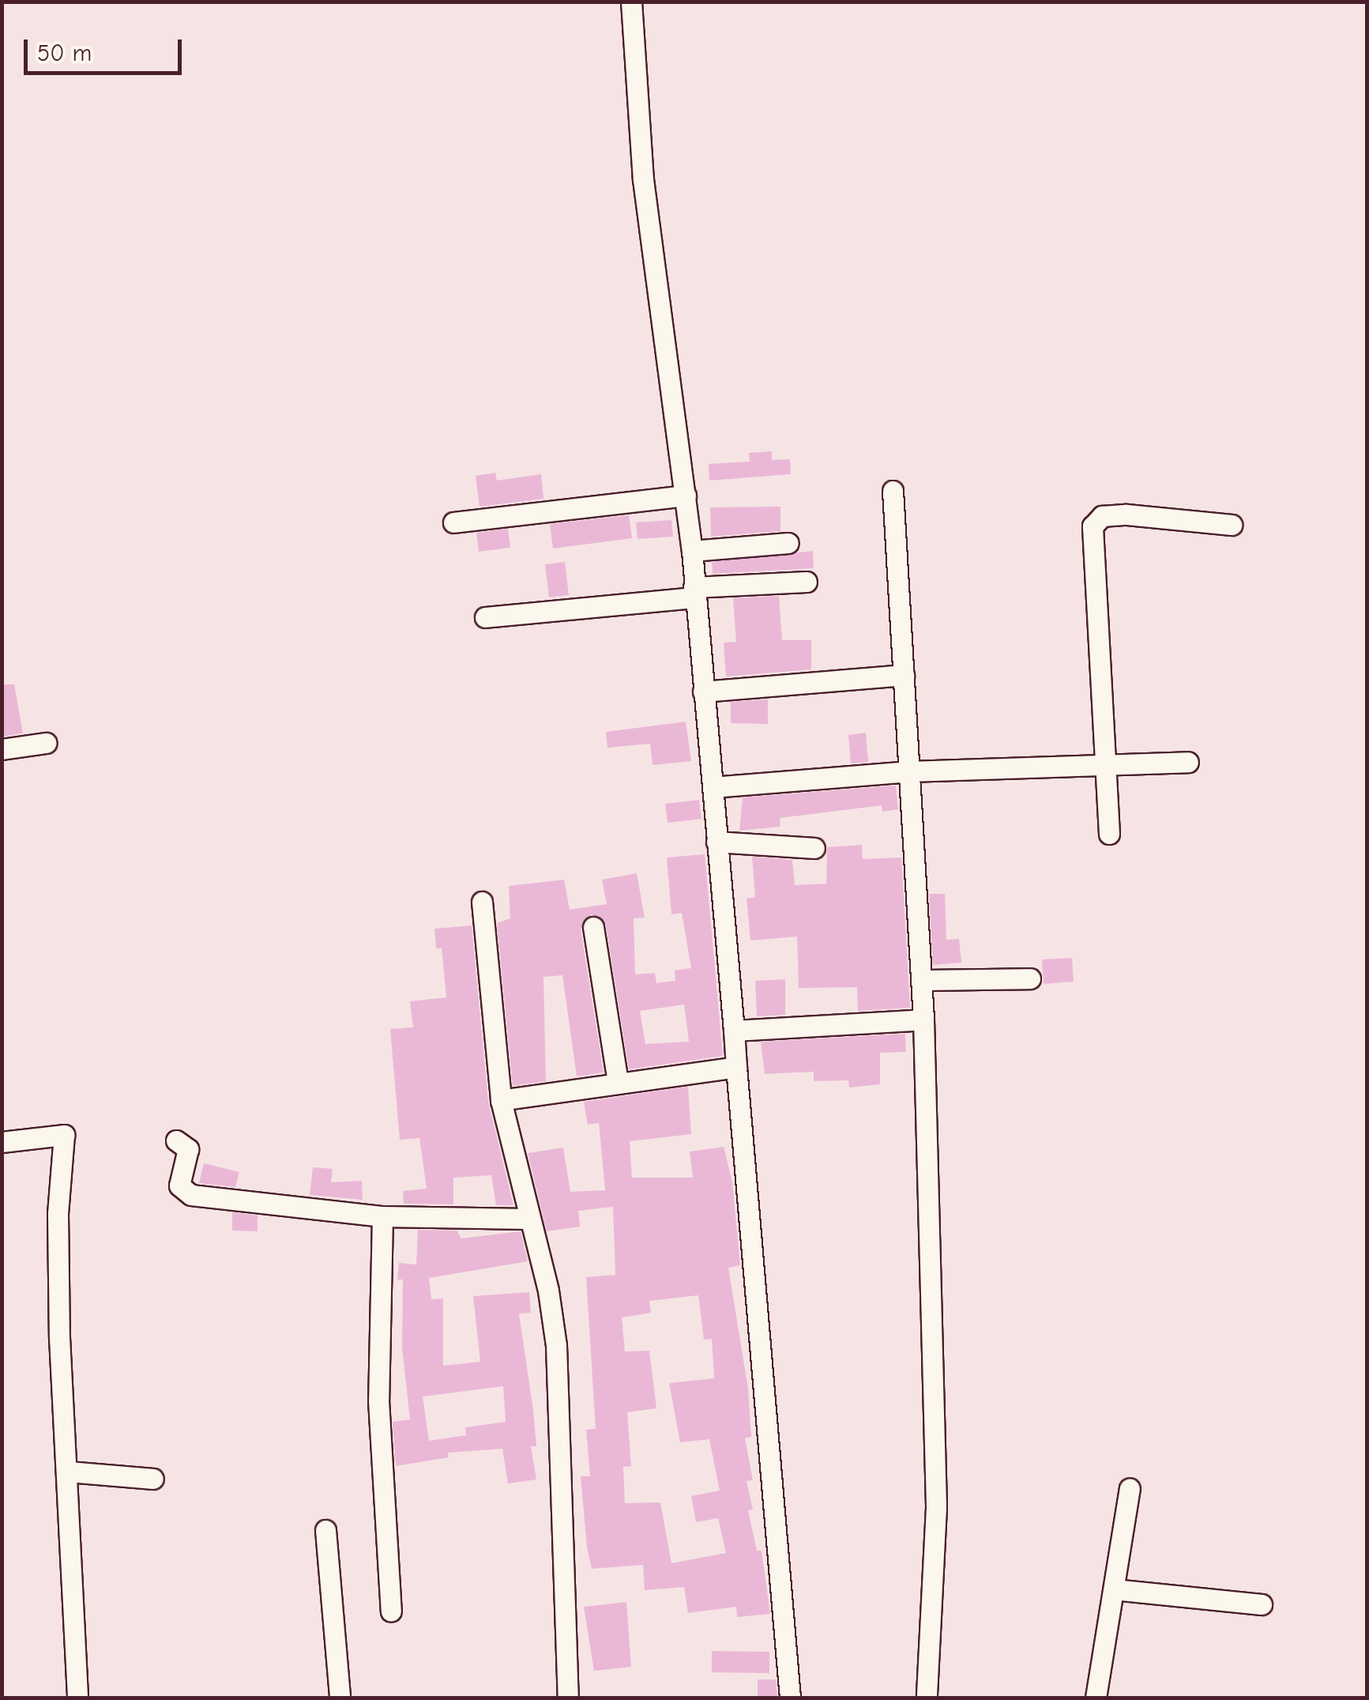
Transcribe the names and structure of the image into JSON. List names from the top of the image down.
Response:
{
  "scale_bar": "50 m"
}
